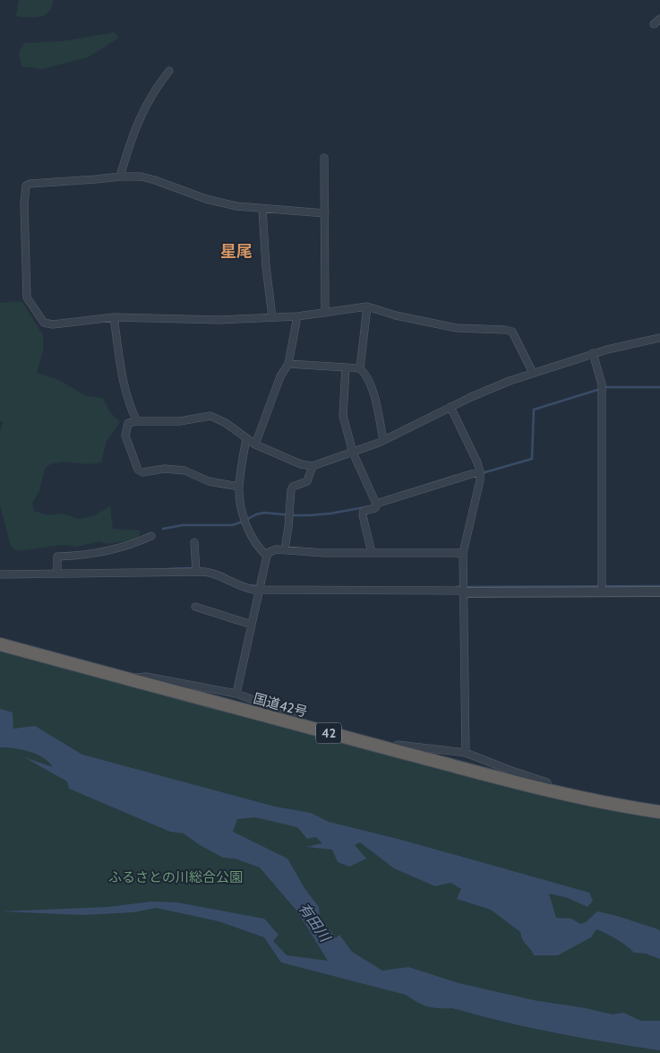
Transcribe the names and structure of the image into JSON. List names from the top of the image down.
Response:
{
  "streets": {
    "highway": ["国道42号", "42"]
  },
  "districts": ["星尾"],
  "water": ["有田川"],
  "parks": ["ふるさとの川総合公園"]
}
